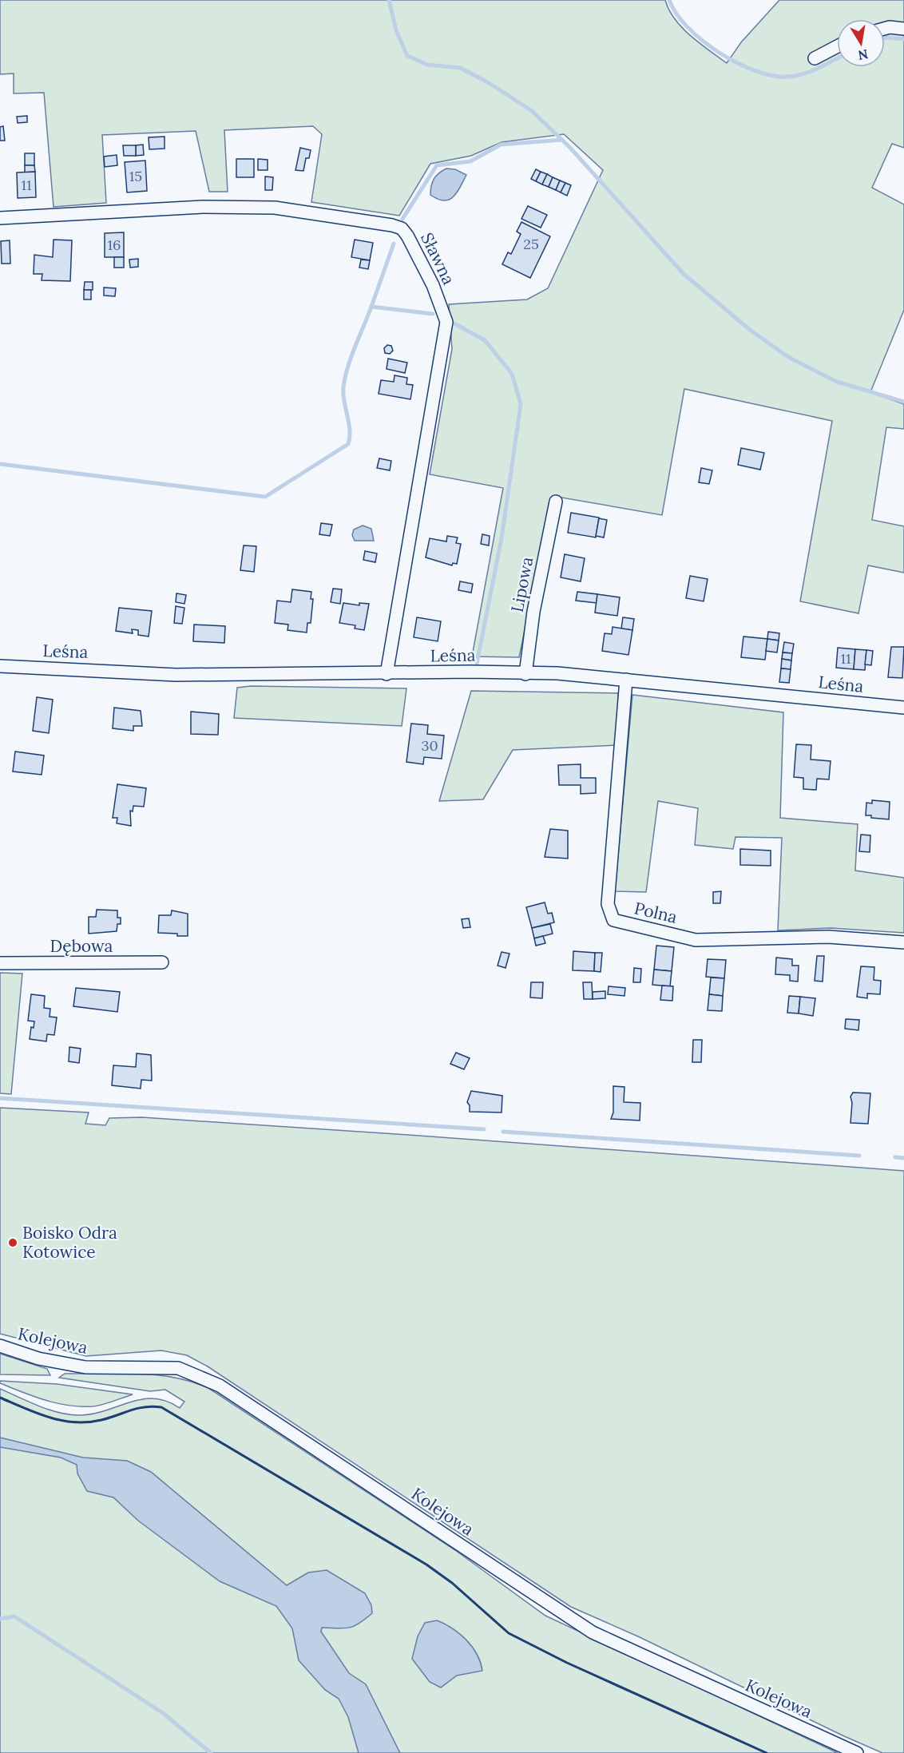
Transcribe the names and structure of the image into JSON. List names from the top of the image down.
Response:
{
  "streets": {
    "street": [
      "Sławna",
      "Lipowa",
      "Leśna",
      "Polna",
      "Dębowa",
      "Kolejowa"
    ]
  },
  "crossings": [
    ["Sławna", "Leśna"],
    ["Lipowa", "Leśna"],
    ["Leśna", "Polna"]
  ],
  "places": ["Boisko Odra Kotowice"],
  "house_numbers": [
    "15",
    "11",
    "25",
    "16",
    "11",
    "30"
  ],
  "north": "bottom"
}
